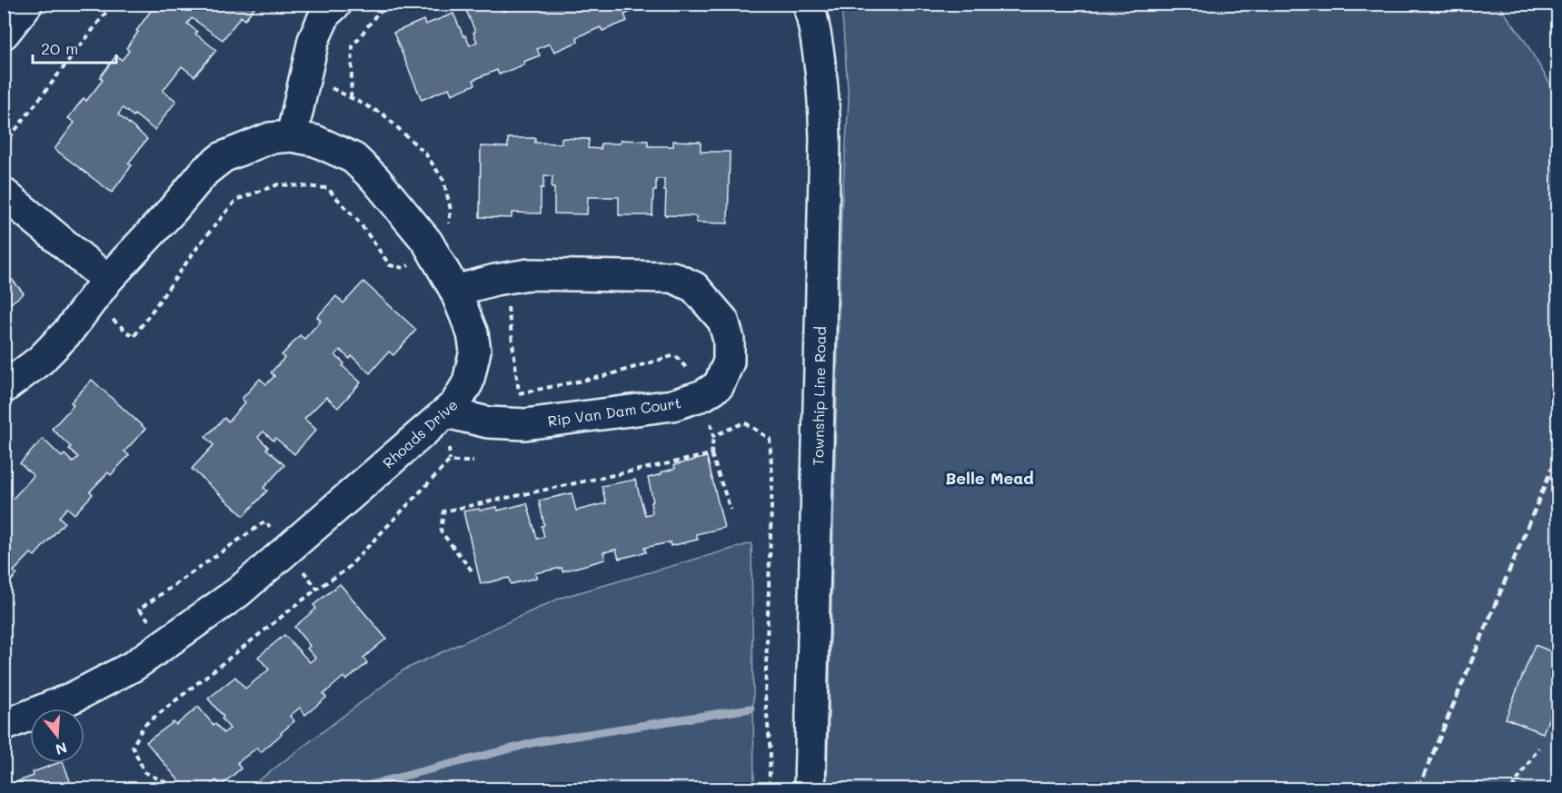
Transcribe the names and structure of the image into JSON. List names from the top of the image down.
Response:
{
  "streets": {
    "street": ["Township Line Road", "Rip Van Dam Court", "Rhoads Drive"]
  },
  "crossings": [
    ["Rip Van Dam Court", "Rhoads Drive"]
  ],
  "districts": ["Belle Mead"],
  "scale_bar": "20 m",
  "north": "bottom"
}
